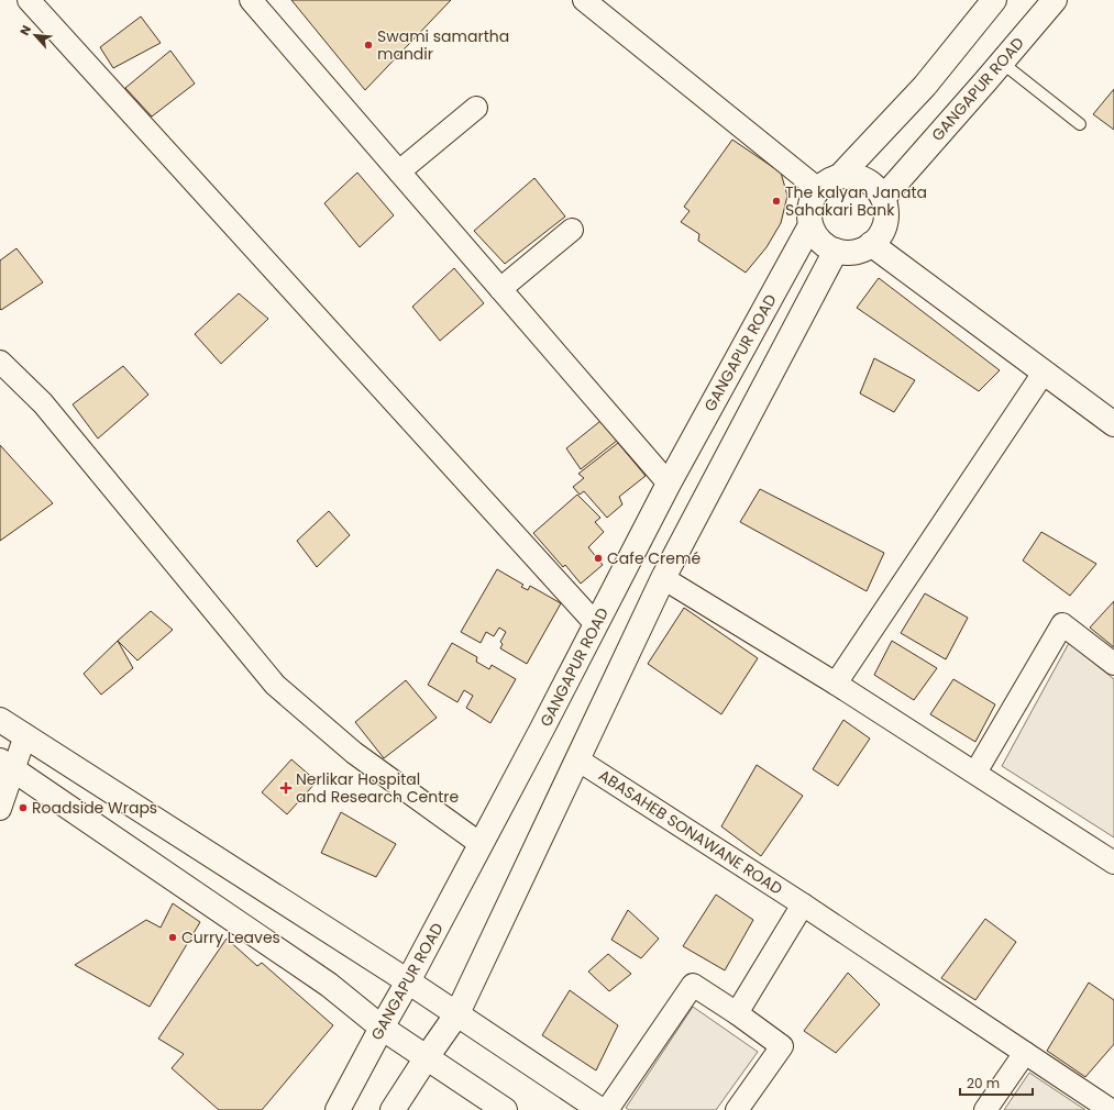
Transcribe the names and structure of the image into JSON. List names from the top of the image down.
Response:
{
  "streets": {
    "main road": ["GANGAPUR ROAD"],
    "street": ["ABASAHEB SONAWANE ROAD"]
  },
  "places": {
    "other": [
      "Swami samartha mandir",
      "The kalyan Janata Sahakari Bank",
      "Cafe Cremé",
      "Roadside Wraps",
      "Curry Leaves"
    ],
    "health": ["Nerlikar Hospital and Research Centre"]
  },
  "scale_bar": "20 m",
  "north": "top left"
}
